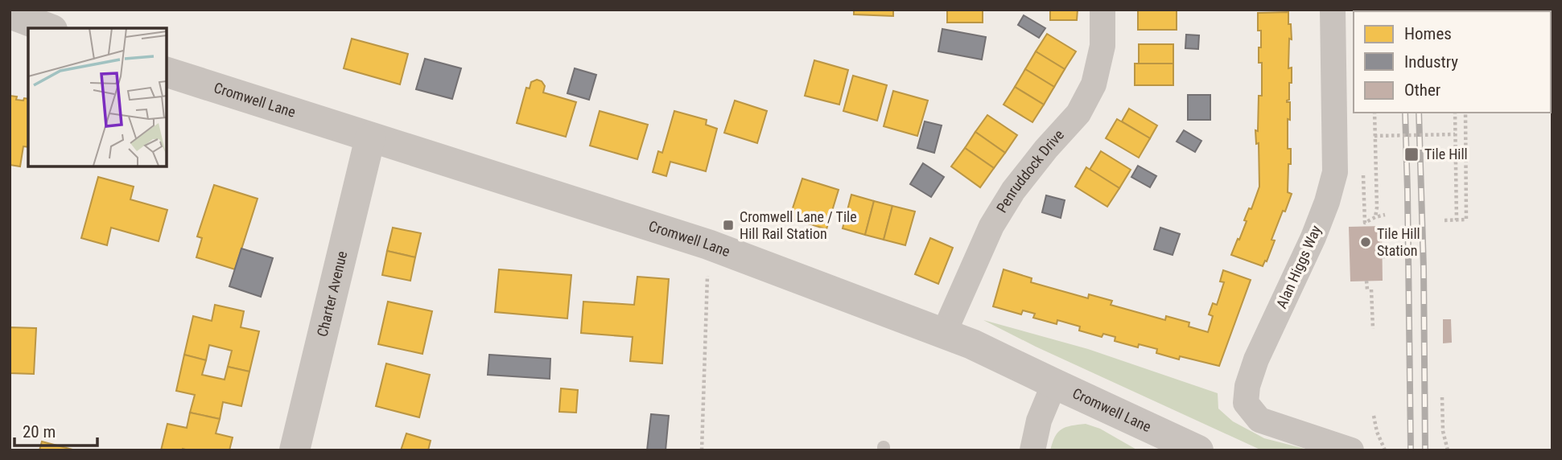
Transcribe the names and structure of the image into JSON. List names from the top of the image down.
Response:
{
  "streets": {
    "street": [
      "Cromwell Lane",
      "Penruddock Drive",
      "Alan Higgs Way",
      "Charter Avenue"
    ]
  },
  "crossings": [
    ["Cromwell Lane", "Penruddock Drive"],
    ["Cromwell Lane", "Charter Avenue"]
  ],
  "places": {
    "transit": ["Tile Hill", "Cromwell Lane / Tile Hill Rail Station"],
    "other": ["Tile Hill Station"]
  },
  "legend": ["Homes", "Industry", "Other"],
  "scale_bar": "20 m"
}
